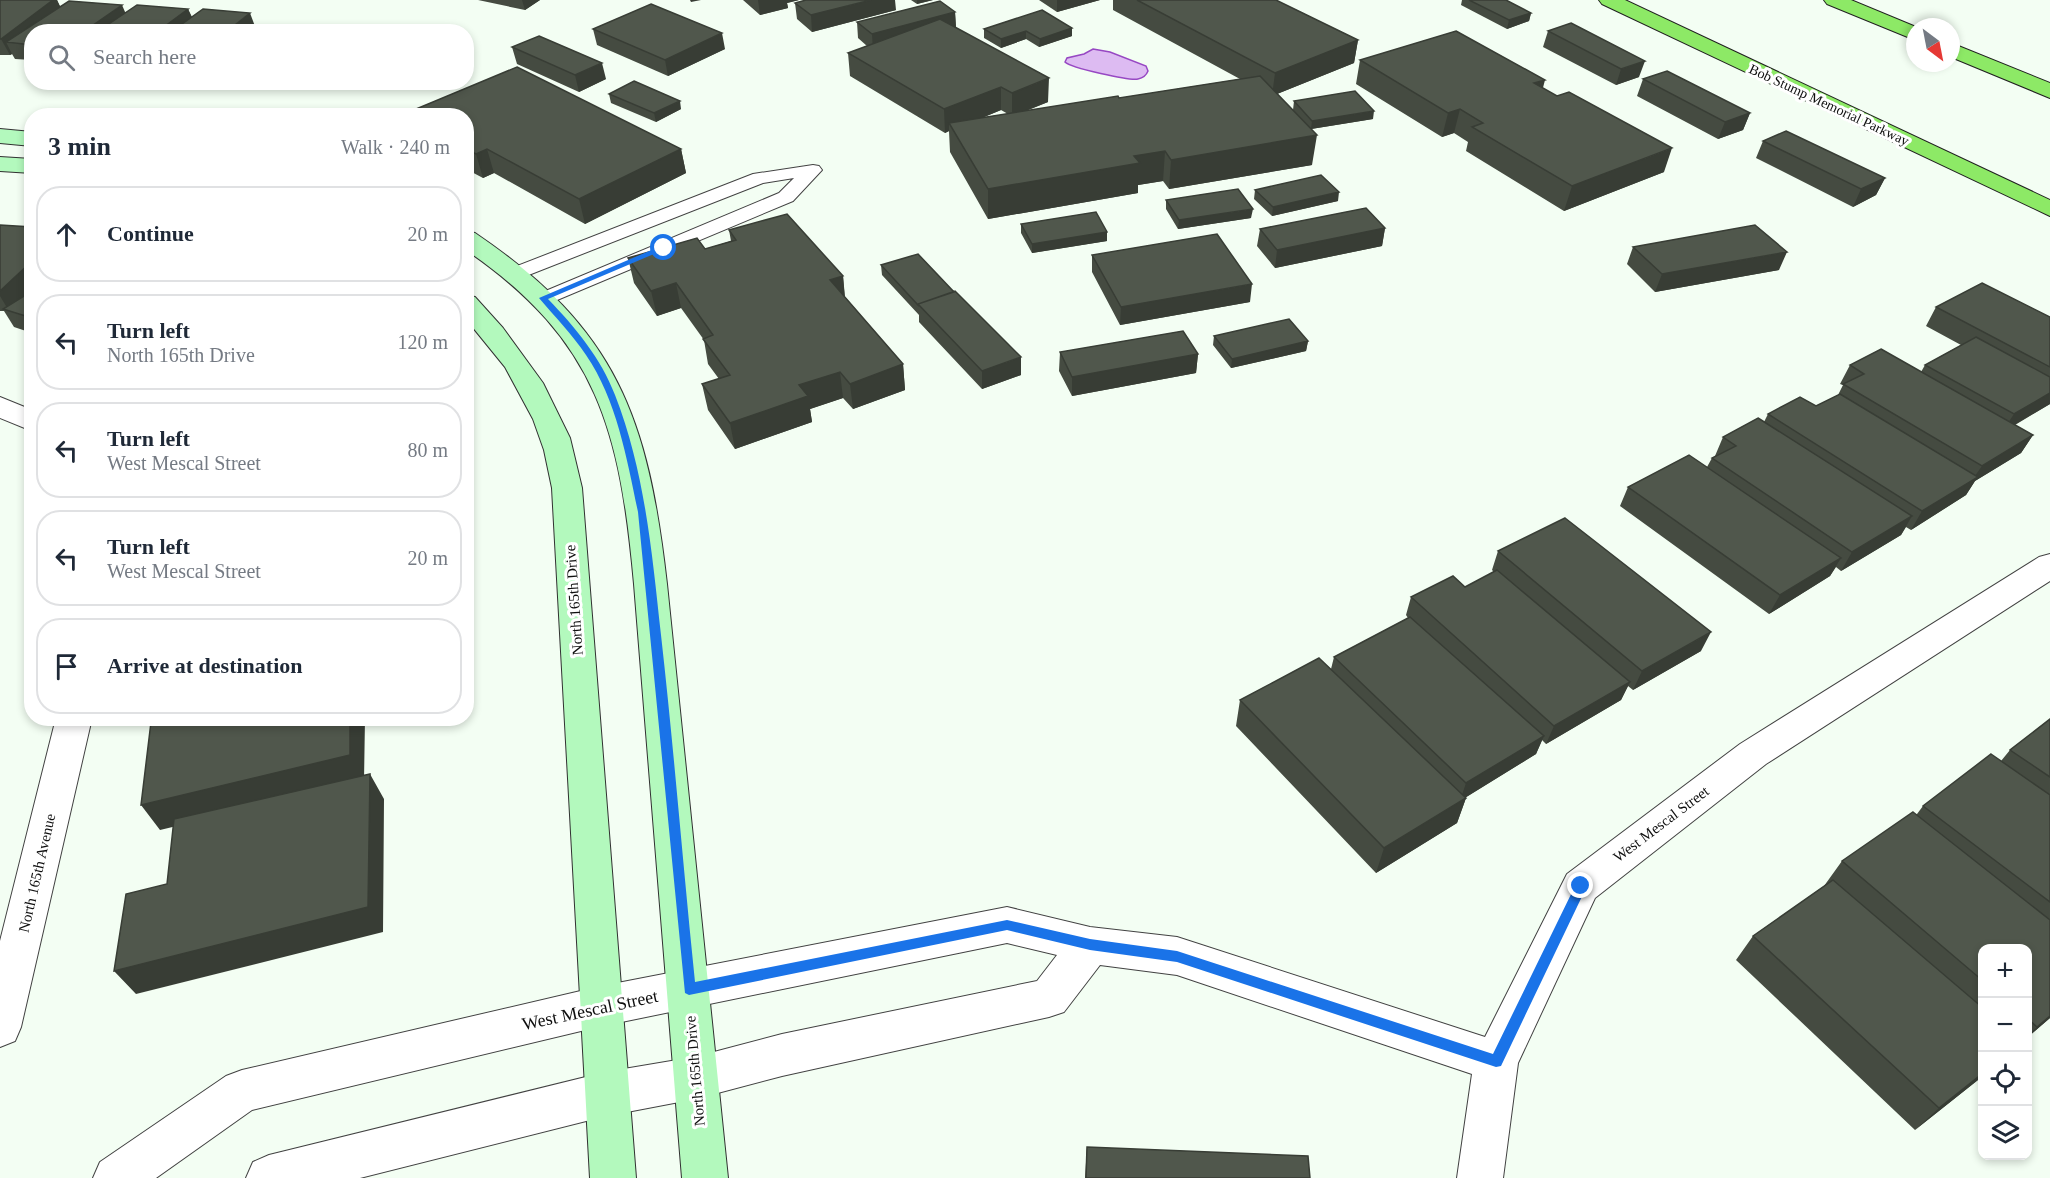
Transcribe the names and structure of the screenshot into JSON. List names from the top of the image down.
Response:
{
  "streets": {
    "highway": ["Bob Stump Memorial Parkway"],
    "street": ["North 165th Drive", "West Mescal Street", "North 165th Avenue"]
  },
  "crossings": [
    ["North 165th Drive", "West Mescal Street"]
  ],
  "north": "bottom right",
  "page": {
    "search": "Search here",
    "heading": ["3 min", "Walk · 240 m"],
    "list": [
      ["Continue", "20 m"],
      ["Turn left", "North 165th Drive", "120 m"],
      ["Turn left", "West Mescal Street", "80 m"],
      ["Turn left", "West Mescal Street", "20 m"],
      "Arrive at destination"
    ],
    "map_buttons": ["+", "−"]
  }
}
